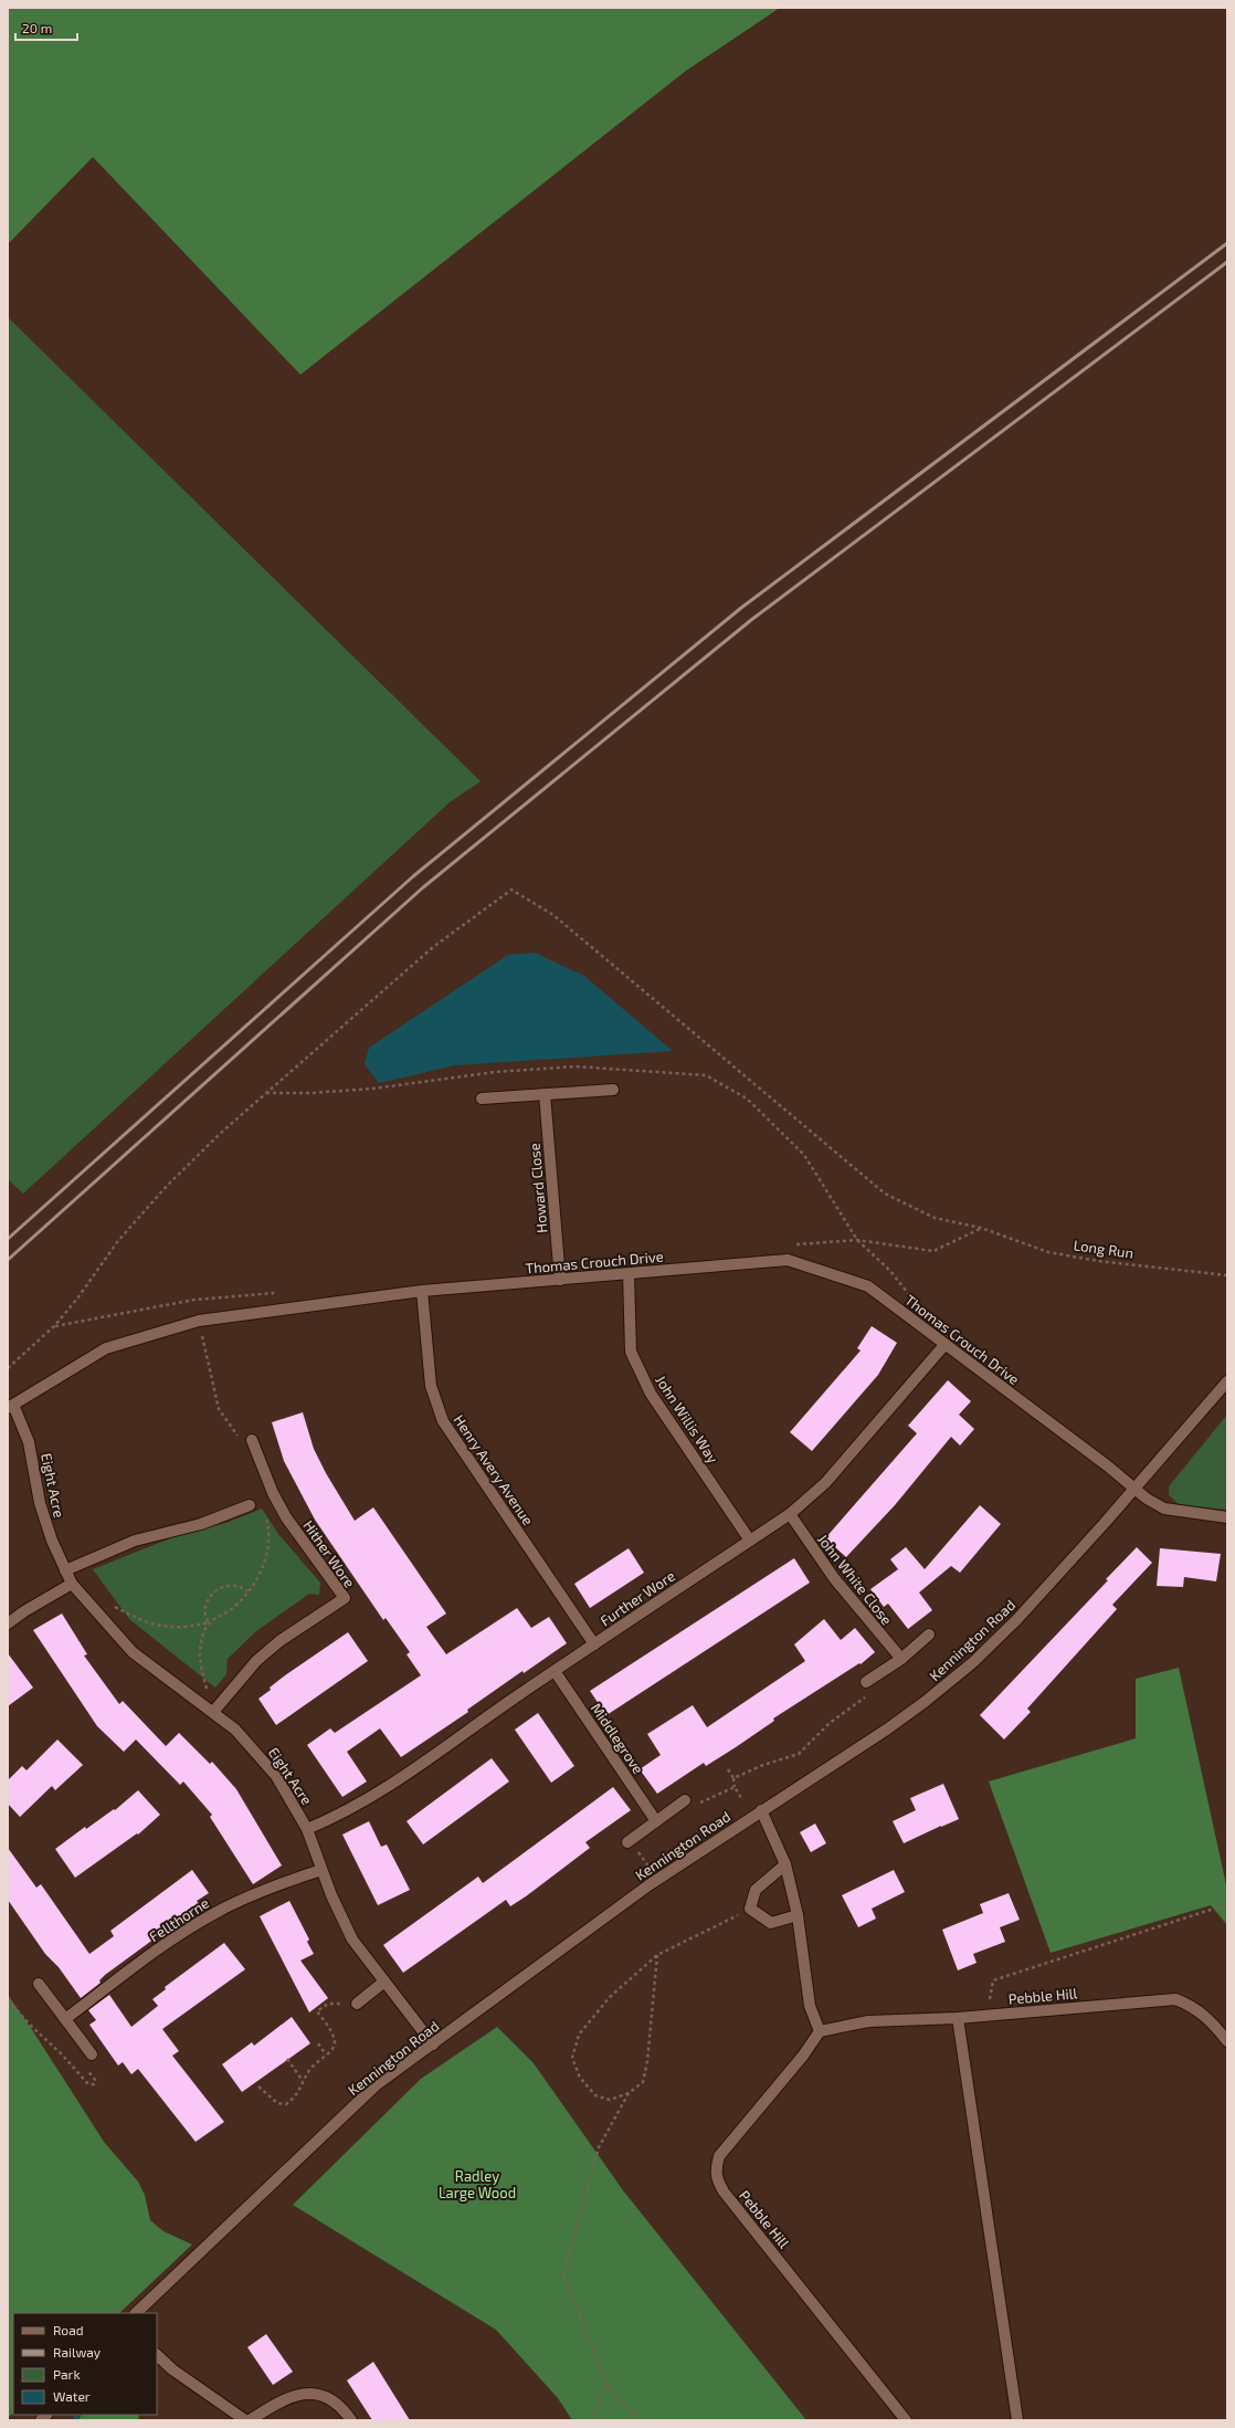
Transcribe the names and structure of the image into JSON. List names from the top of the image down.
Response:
{
  "streets": {
    "street": [
      "Howard Close",
      "Thomas Crouch Drive",
      "John Willis Way",
      "Henry Avery Avenue",
      "Eight Acre",
      "Hither Wore",
      "John White Close",
      "Further Wore",
      "Kennington Road",
      "Middlegrove",
      "Fellthorne",
      "Pebble Hill"
    ],
    "path": ["Long Run"]
  },
  "crossings": [
    ["Howard Close", "Thomas Crouch Drive"],
    ["Thomas Crouch Drive", "John Willis Way"],
    ["Thomas Crouch Drive", "Henry Avery Avenue"],
    ["Thomas Crouch Drive", "Eight Acre"],
    ["Thomas Crouch Drive", "Further Wore"],
    ["Thomas Crouch Drive", "Kennington Road"],
    ["John Willis Way", "Further Wore"],
    ["Henry Avery Avenue", "Further Wore"],
    ["Eight Acre", "Hither Wore"],
    ["Eight Acre", "Further Wore"],
    ["Eight Acre", "Kennington Road"],
    ["Eight Acre", "Fellthorne"],
    ["John White Close", "Further Wore"],
    ["Further Wore", "Middlegrove"]
  ],
  "parks": ["Radley Large Wood"],
  "legend": [
    "Road",
    "Railway",
    "Park",
    "Water"
  ],
  "scale_bar": "20 m"
}
